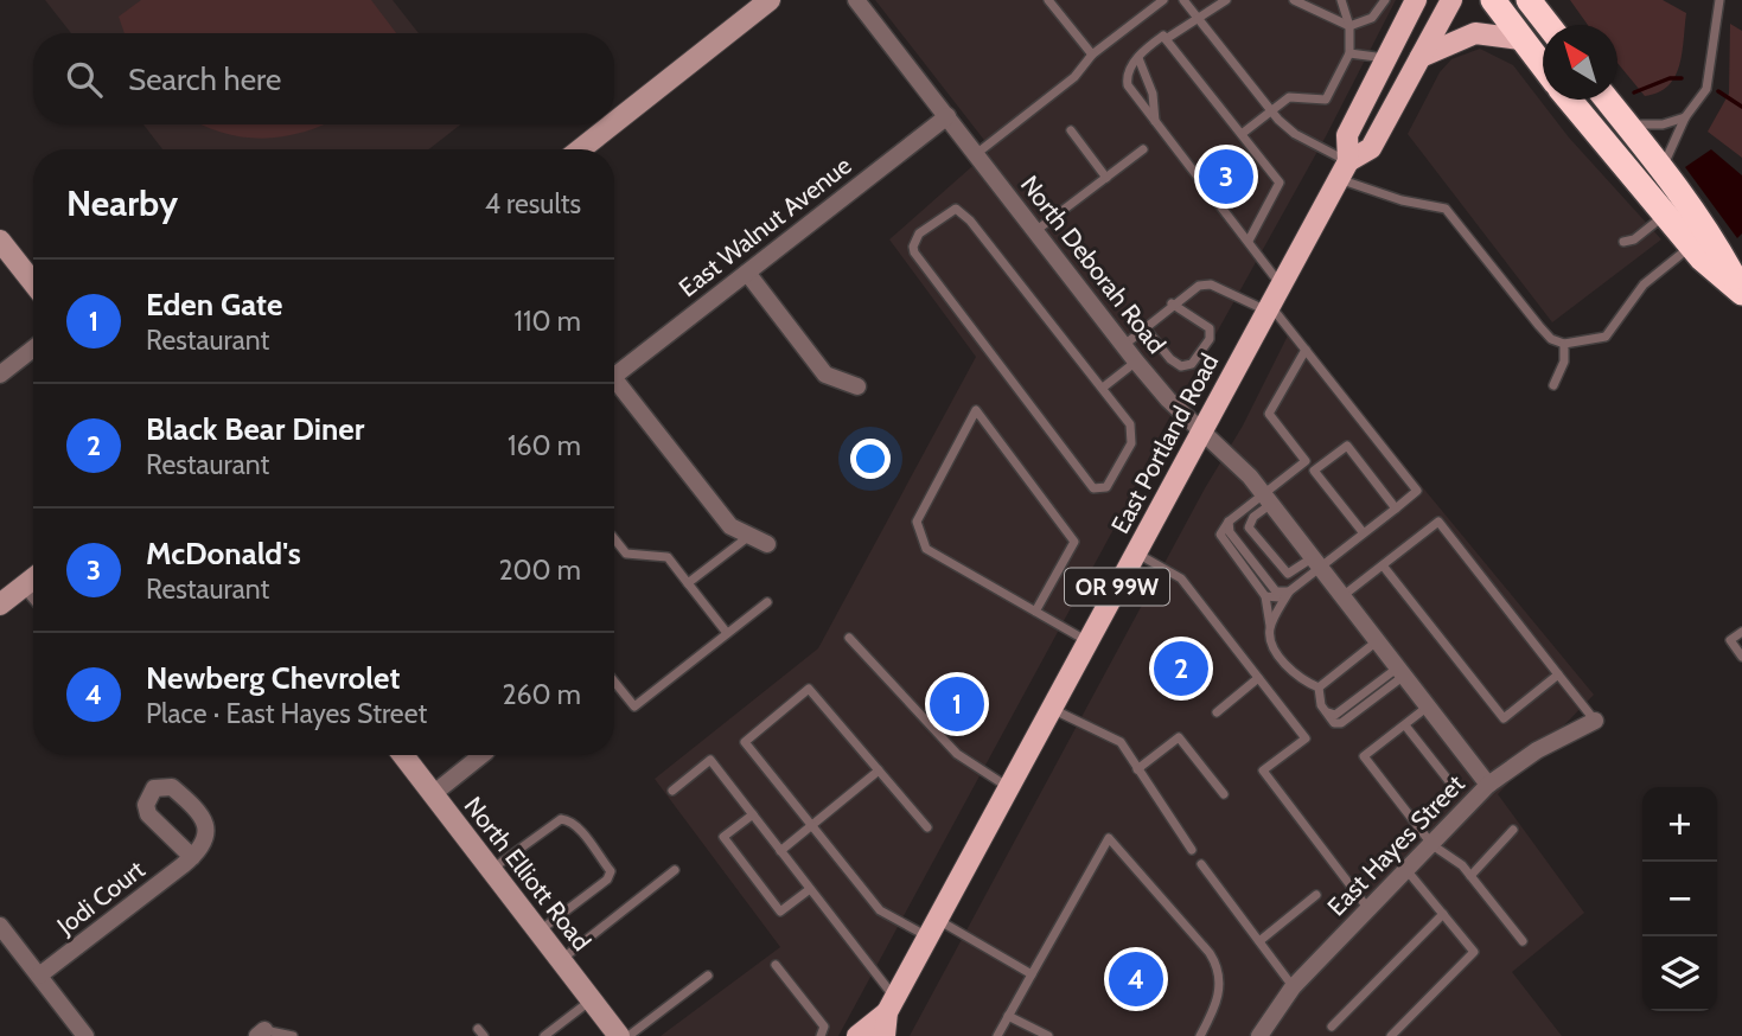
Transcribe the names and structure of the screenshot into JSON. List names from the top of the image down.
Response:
{
  "streets": {
    "main road": ["East Portland Road", "OR 99W"],
    "street": [
      "East Walnut Avenue",
      "North Deborah Road",
      "East Hayes Street",
      "North Elliott Road",
      "Jodi Court"
    ]
  },
  "crossings": [
    ["East Walnut Avenue", "North Deborah Road"],
    ["North Deborah Road", "East Portland Road"],
    ["North Deborah Road", "East Hayes Street"]
  ],
  "north": "top left",
  "page": {
    "search": "Search here",
    "pins": [
      "3",
      "2",
      "1",
      "4"
    ],
    "heading": ["Nearby", "4 results"],
    "list": [
      {
        "mark": "1",
        "name": "Eden Gate",
        "note": "Restaurant",
        "value": "110 m"
      },
      {
        "mark": "2",
        "name": "Black Bear Diner",
        "note": "Restaurant",
        "value": "160 m"
      },
      {
        "mark": "3",
        "name": "McDonald's",
        "note": "Restaurant",
        "value": "200 m"
      },
      {
        "mark": "4",
        "name": "Newberg Chevrolet",
        "note": "Place · East Hayes Street",
        "value": "260 m"
      }
    ],
    "map_buttons": ["+", "−"]
  }
}
